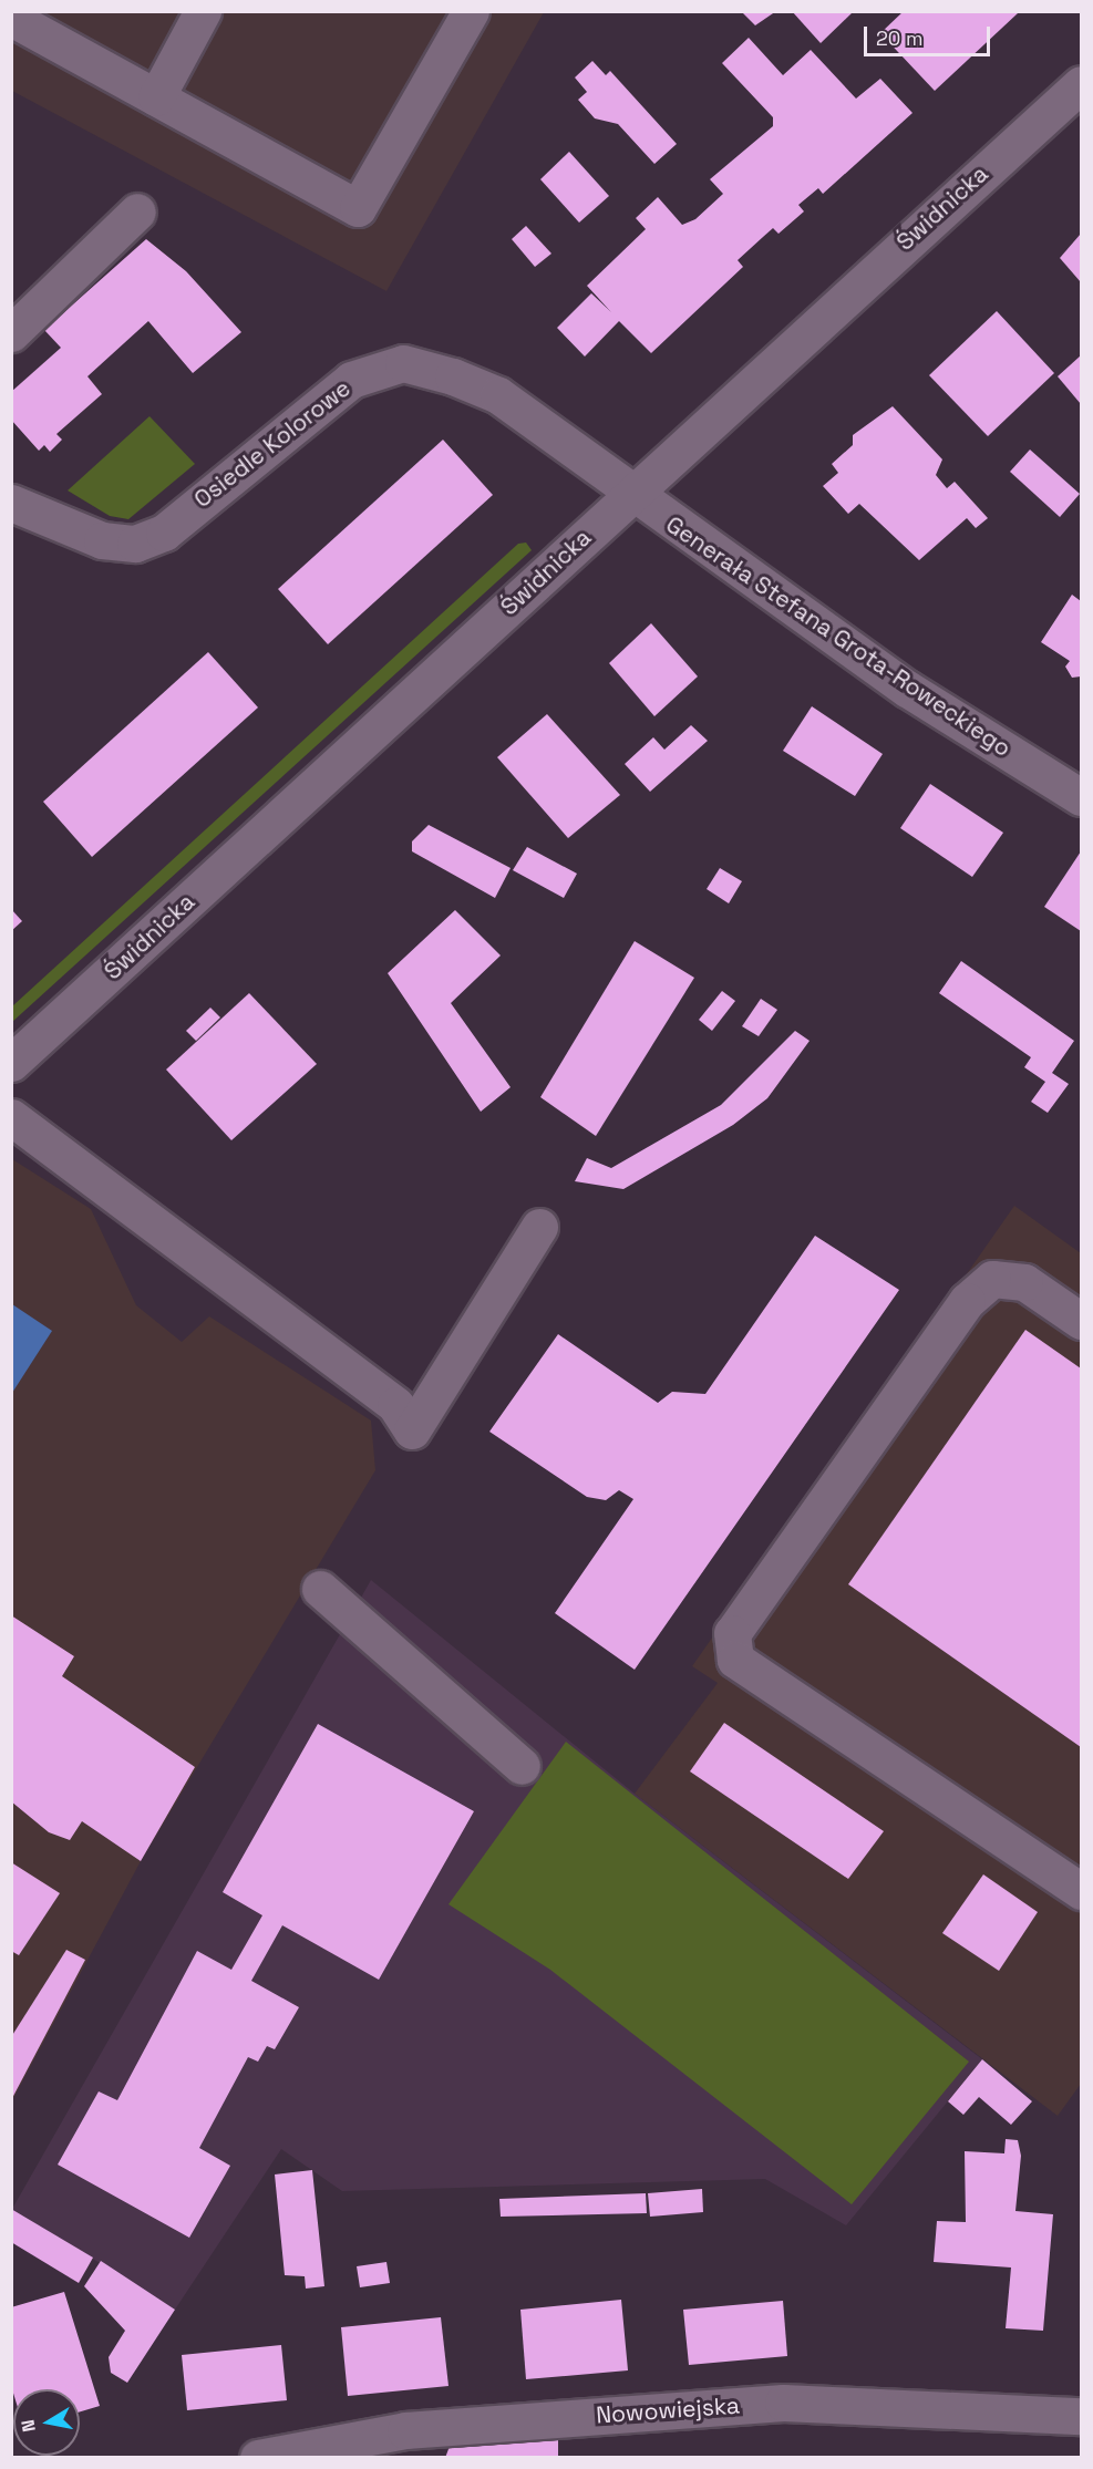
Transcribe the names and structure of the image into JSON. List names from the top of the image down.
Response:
{
  "streets": {
    "street": [
      "Świdnicka",
      "Osiedle Kolorowe",
      "Generała Stefana Grota-Roweckiego",
      "Nowowiejska"
    ]
  },
  "crossings": [
    ["Świdnicka", "Osiedle Kolorowe"],
    ["Świdnicka", "Generała Stefana Grota-Roweckiego"],
    ["Osiedle Kolorowe", "Generała Stefana Grota-Roweckiego"]
  ],
  "scale_bar": "20 m",
  "north": "left"
}
